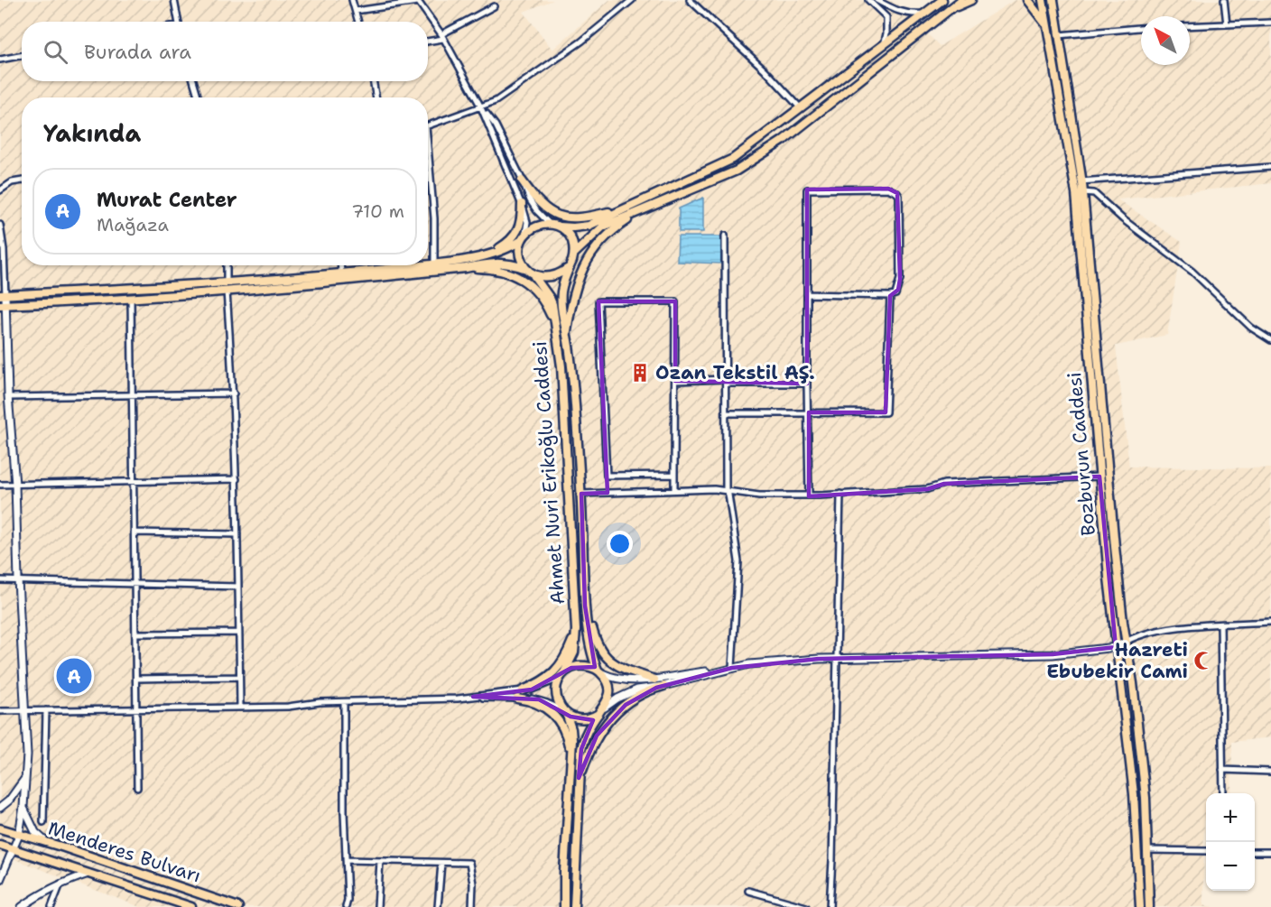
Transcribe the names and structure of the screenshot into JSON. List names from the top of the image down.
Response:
{
  "streets": {
    "main road": ["Bozburun Caddesi", "Ahmet Nuri Erikoğlu Caddesi", "Menderes Bulvarı"]
  },
  "places": {
    "building": ["Ozan Tekstil AŞ."],
    "mosque": ["Hazreti Ebubekir Cami"]
  },
  "north": "top left",
  "page": {
    "search": "Burada ara",
    "heading": "Yakında",
    "list": [
      {
        "mark": "A",
        "name": "Murat Center",
        "note": "Mağaza",
        "value": "710 m"
      }
    ],
    "pins": "A",
    "map_buttons": ["+", "−"]
  }
}
